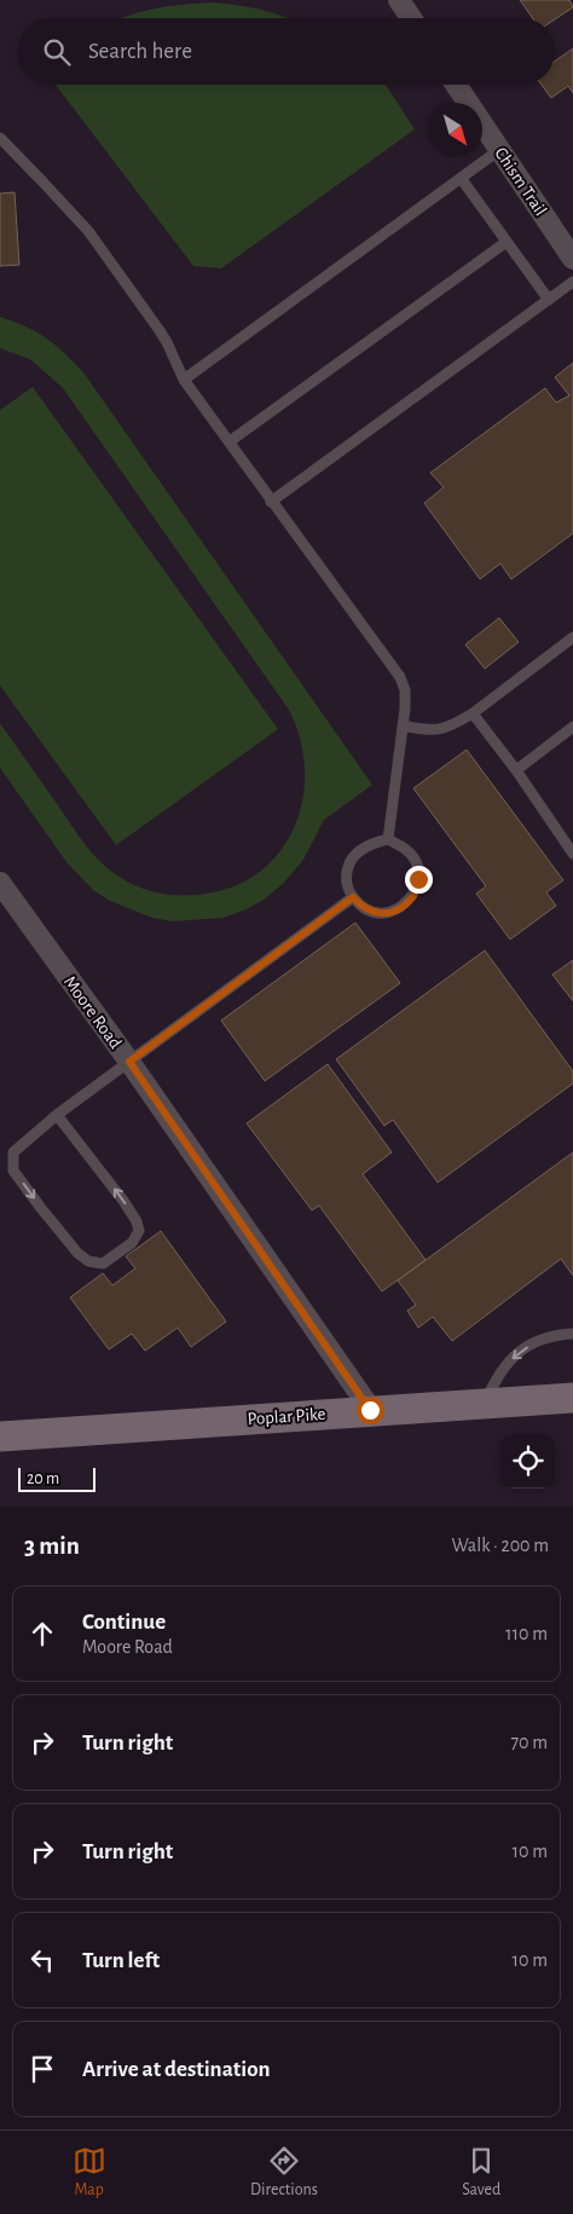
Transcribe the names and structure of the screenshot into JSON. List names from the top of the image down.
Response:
{
  "streets": {
    "main road": ["Poplar Pike"],
    "street": ["Chism Trail", "Moore Road"]
  },
  "crossings": [
    ["Moore Road", "Poplar Pike"]
  ],
  "scale_bar": "20 m",
  "north": "bottom right",
  "page": {
    "search": "Search here",
    "scale": "20 m",
    "heading": ["3 min", "Walk · 200 m"],
    "list": [
      ["Continue", "Moore Road", "110 m"],
      ["Turn right", "70 m"],
      ["Turn right", "10 m"],
      ["Turn left", "10 m"],
      "Arrive at destination"
    ],
    "nav": ["Map", "Directions", "Saved"]
  }
}
